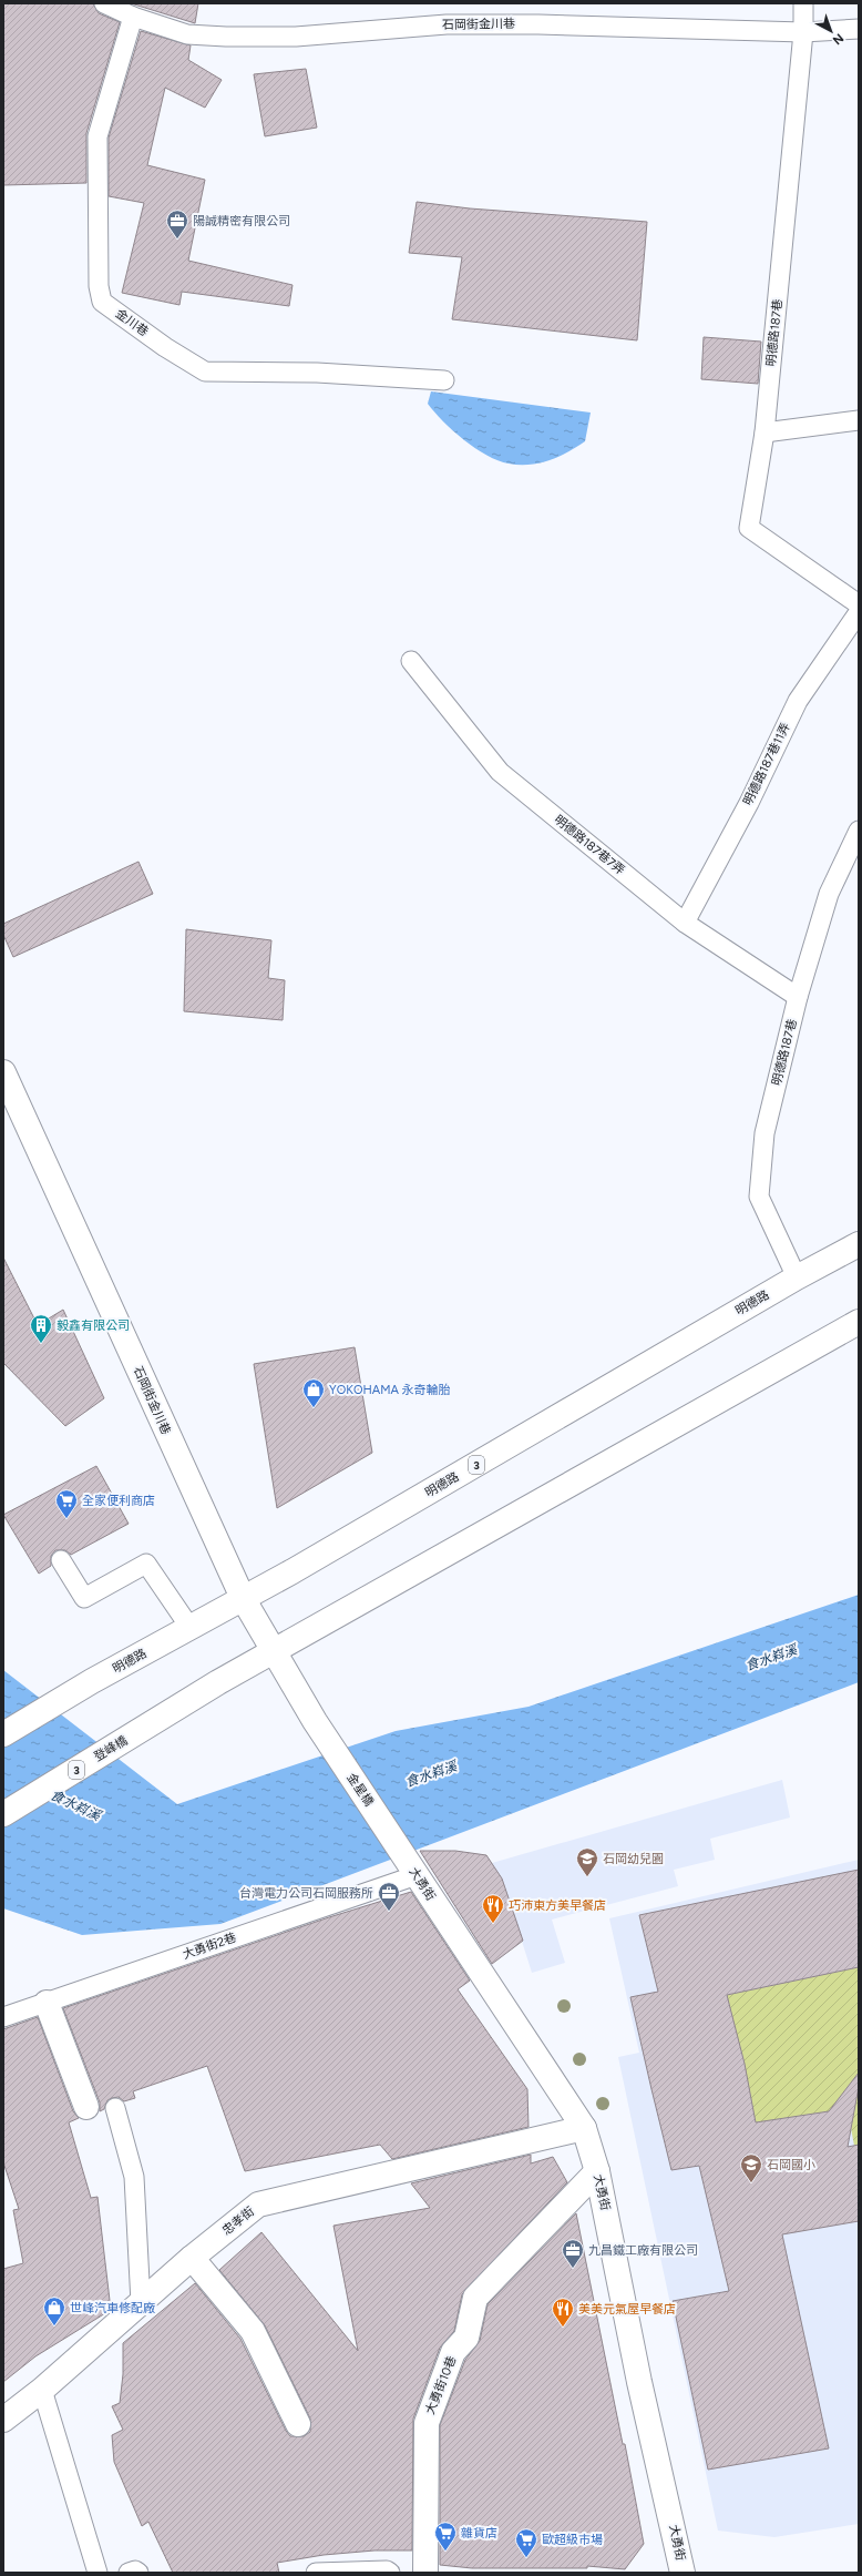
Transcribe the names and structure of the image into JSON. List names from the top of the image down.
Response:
{
  "streets": {
    "street": [
      "石岡街金川巷",
      "明德路",
      "3",
      "登峰橋",
      "金星橋",
      "大勇街",
      "忠孝街",
      "大勇街10巷"
    ],
    "lane": [
      "金川巷",
      "明德路187巷",
      "明德路187巷11弄",
      "明德路187巷7弄",
      "大勇街2巷"
    ]
  },
  "crossings": [
    ["石岡街金川巷", "金川巷"],
    ["石岡街金川巷", "明德路187巷"],
    ["石岡街金川巷", "明德路"],
    ["石岡街金川巷", "3"],
    ["石岡街金川巷", "登峰橋"],
    ["石岡街金川巷", "金星橋"],
    ["明德路187巷", "明德路187巷7弄"],
    ["明德路187巷", "明德路"],
    ["明德路187巷11弄", "明德路187巷7弄"],
    ["3", "登峰橋"],
    ["金星橋", "大勇街"],
    ["金星橋", "大勇街2巷"],
    ["大勇街", "大勇街2巷"],
    ["大勇街", "忠孝街"],
    ["大勇街", "大勇街10巷"]
  ],
  "water": ["食水嵙溪"],
  "places": {
    "office": ["陽誠精密有限公司", "台灣電力公司石岡服務所", "九昌鐵工廠有限公司"],
    "building": ["毅鑫有限公司"],
    "shop": ["YOKOHAMA 永奇輪胎", "世峰汽車修配廠"],
    "supermarket": ["全家便利商店", "雜貨店", "歐超級市場"],
    "school or university": ["石岡幼兒園", "石岡國小"],
    "restaurant": ["巧沛東方美早餐店", "美美元氣屋早餐店"]
  },
  "north": "bottom right"
}
